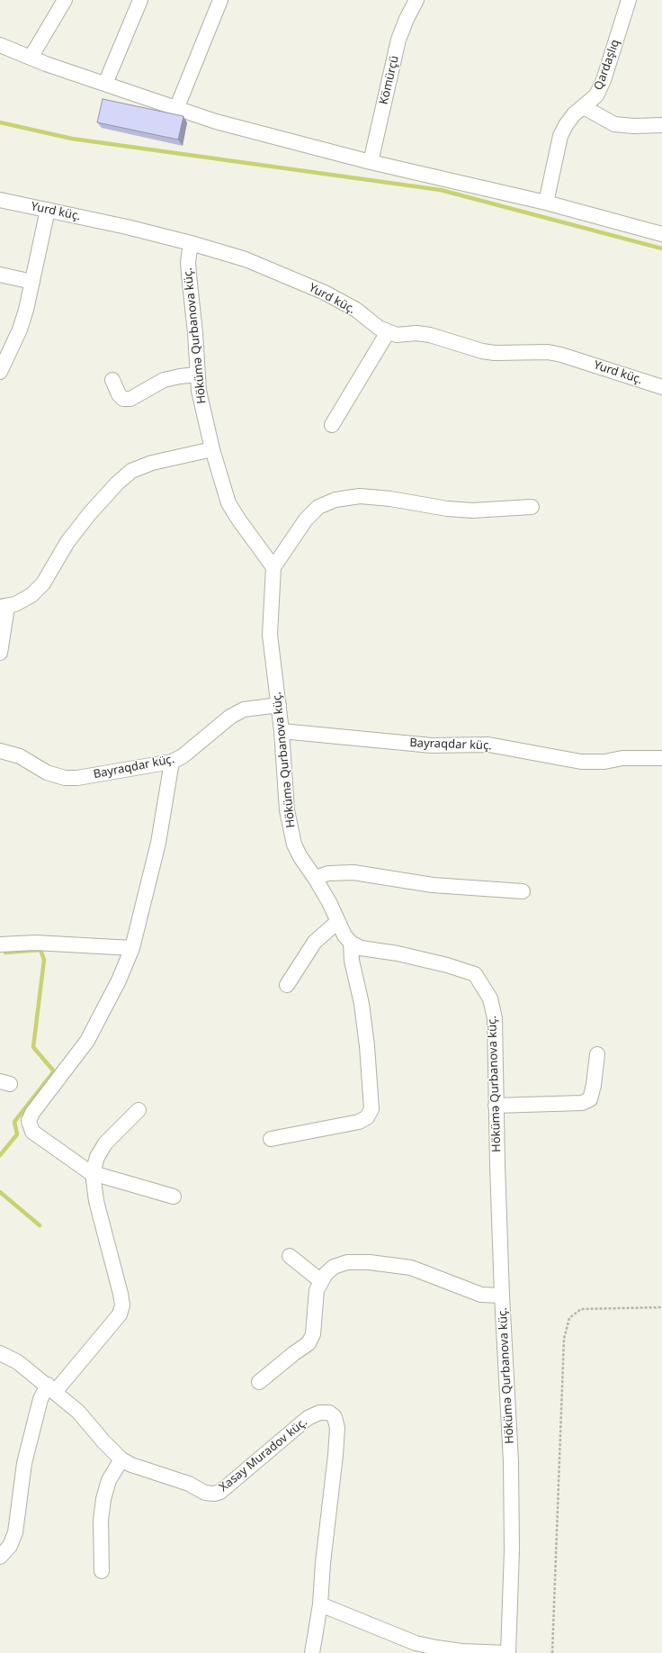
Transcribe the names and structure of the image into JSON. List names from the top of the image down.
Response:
{
  "streets": {
    "street": [
      "Qardaşlıq",
      "Kömürçü",
      "Yurd küç.",
      "Hökümə Qurbanova küç.",
      "Bayraqdar küç.",
      "Xasay Muradov küç."
    ]
  },
  "crossings": [
    ["Yurd küç.", "Hökümə Qurbanova küç."],
    ["Hökümə Qurbanova küç.", "Bayraqdar küç."]
  ]
}
